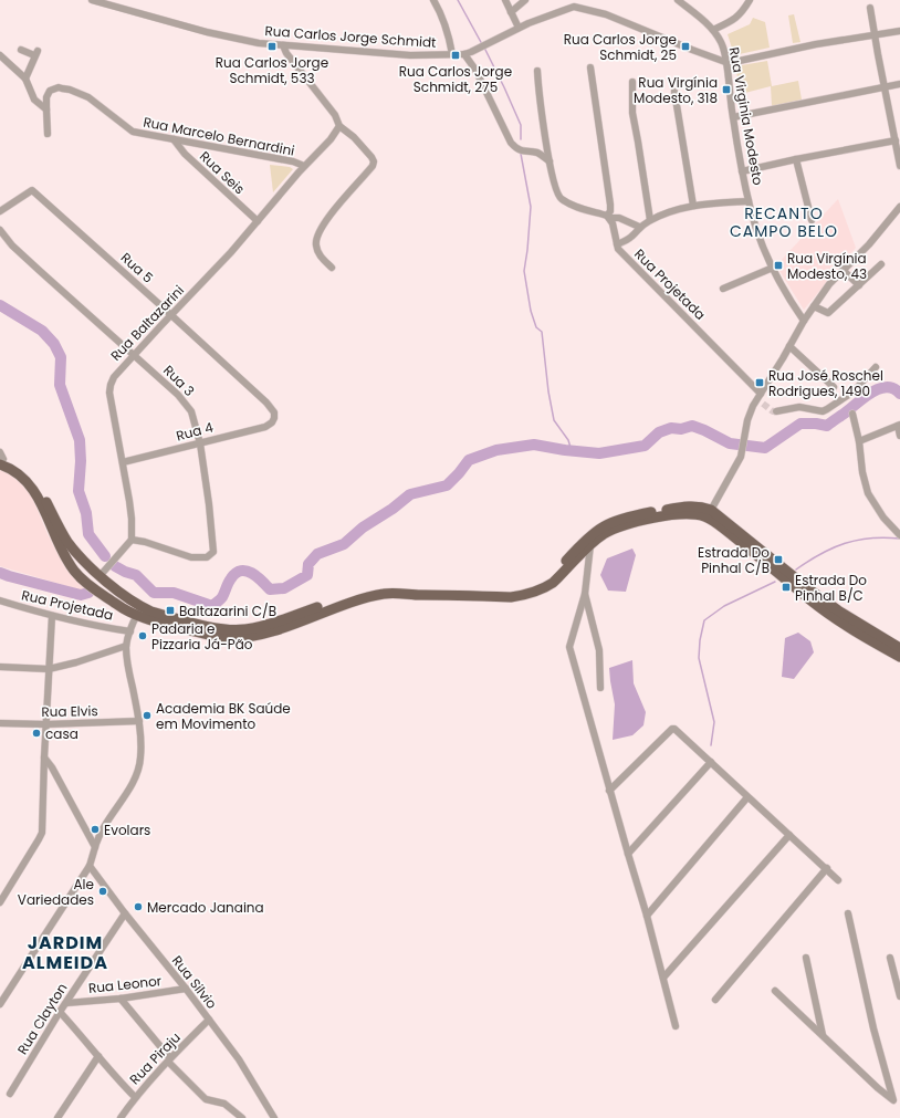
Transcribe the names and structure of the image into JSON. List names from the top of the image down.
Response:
{
  "streets": {
    "street": [
      "Rua Carlos Jorge Schmidt",
      "Rua Virginia Modesto",
      "Rua Marcelo Bernardini",
      "Rua Seis",
      "Rua 5",
      "Rua Projetada",
      "Rua Baltazarini",
      "Rua 3",
      "Rua 4",
      "Rua Elvis",
      "Rua Silvio",
      "Rua Leonor",
      "Rua Clayton",
      "Rua Piraju"
    ]
  },
  "crossings": [
    ["Rua Carlos Jorge Schmidt", "Rua Virginia Modesto"],
    ["Rua Marcelo Bernardini", "Rua Seis"],
    ["Rua Marcelo Bernardini", "Rua Baltazarini"],
    ["Rua Seis", "Rua Baltazarini"],
    ["Rua 5", "Rua Baltazarini"],
    ["Rua 5", "Rua 4"],
    ["Rua Baltazarini", "Rua 3"],
    ["Rua Baltazarini", "Rua 4"],
    ["Rua 3", "Rua 4"],
    ["Rua Silvio", "Rua Leonor"],
    ["Rua Silvio", "Rua Clayton"],
    ["Rua Silvio", "Rua Piraju"],
    ["Rua Leonor", "Rua Clayton"]
  ],
  "districts": ["RECANTO CAMPO BELO", "JARDIM ALMEIDA"],
  "places": {
    "transit": [
      "Rua Carlos Jorge Schmidt, 533",
      "Rua Carlos Jorge Schmidt, 25",
      "Rua Carlos Jorge Schmidt, 275",
      "Rua Virgínia Modesto, 318",
      "Rua Virgínia Modesto, 43",
      "Rua José Roschel Rodrigues, 1490",
      "Estrada Do Pinhal C/B",
      "Estrada Do Pinhal B/C",
      "Baltazarini C/B"
    ],
    "other": [
      "Padaria e Pizzaria Já-Pão",
      "Academia BK Saúde em Movimento",
      "casa",
      "Evolars",
      "Ale Variedades",
      "Mercado Janaina"
    ]
  }
}
